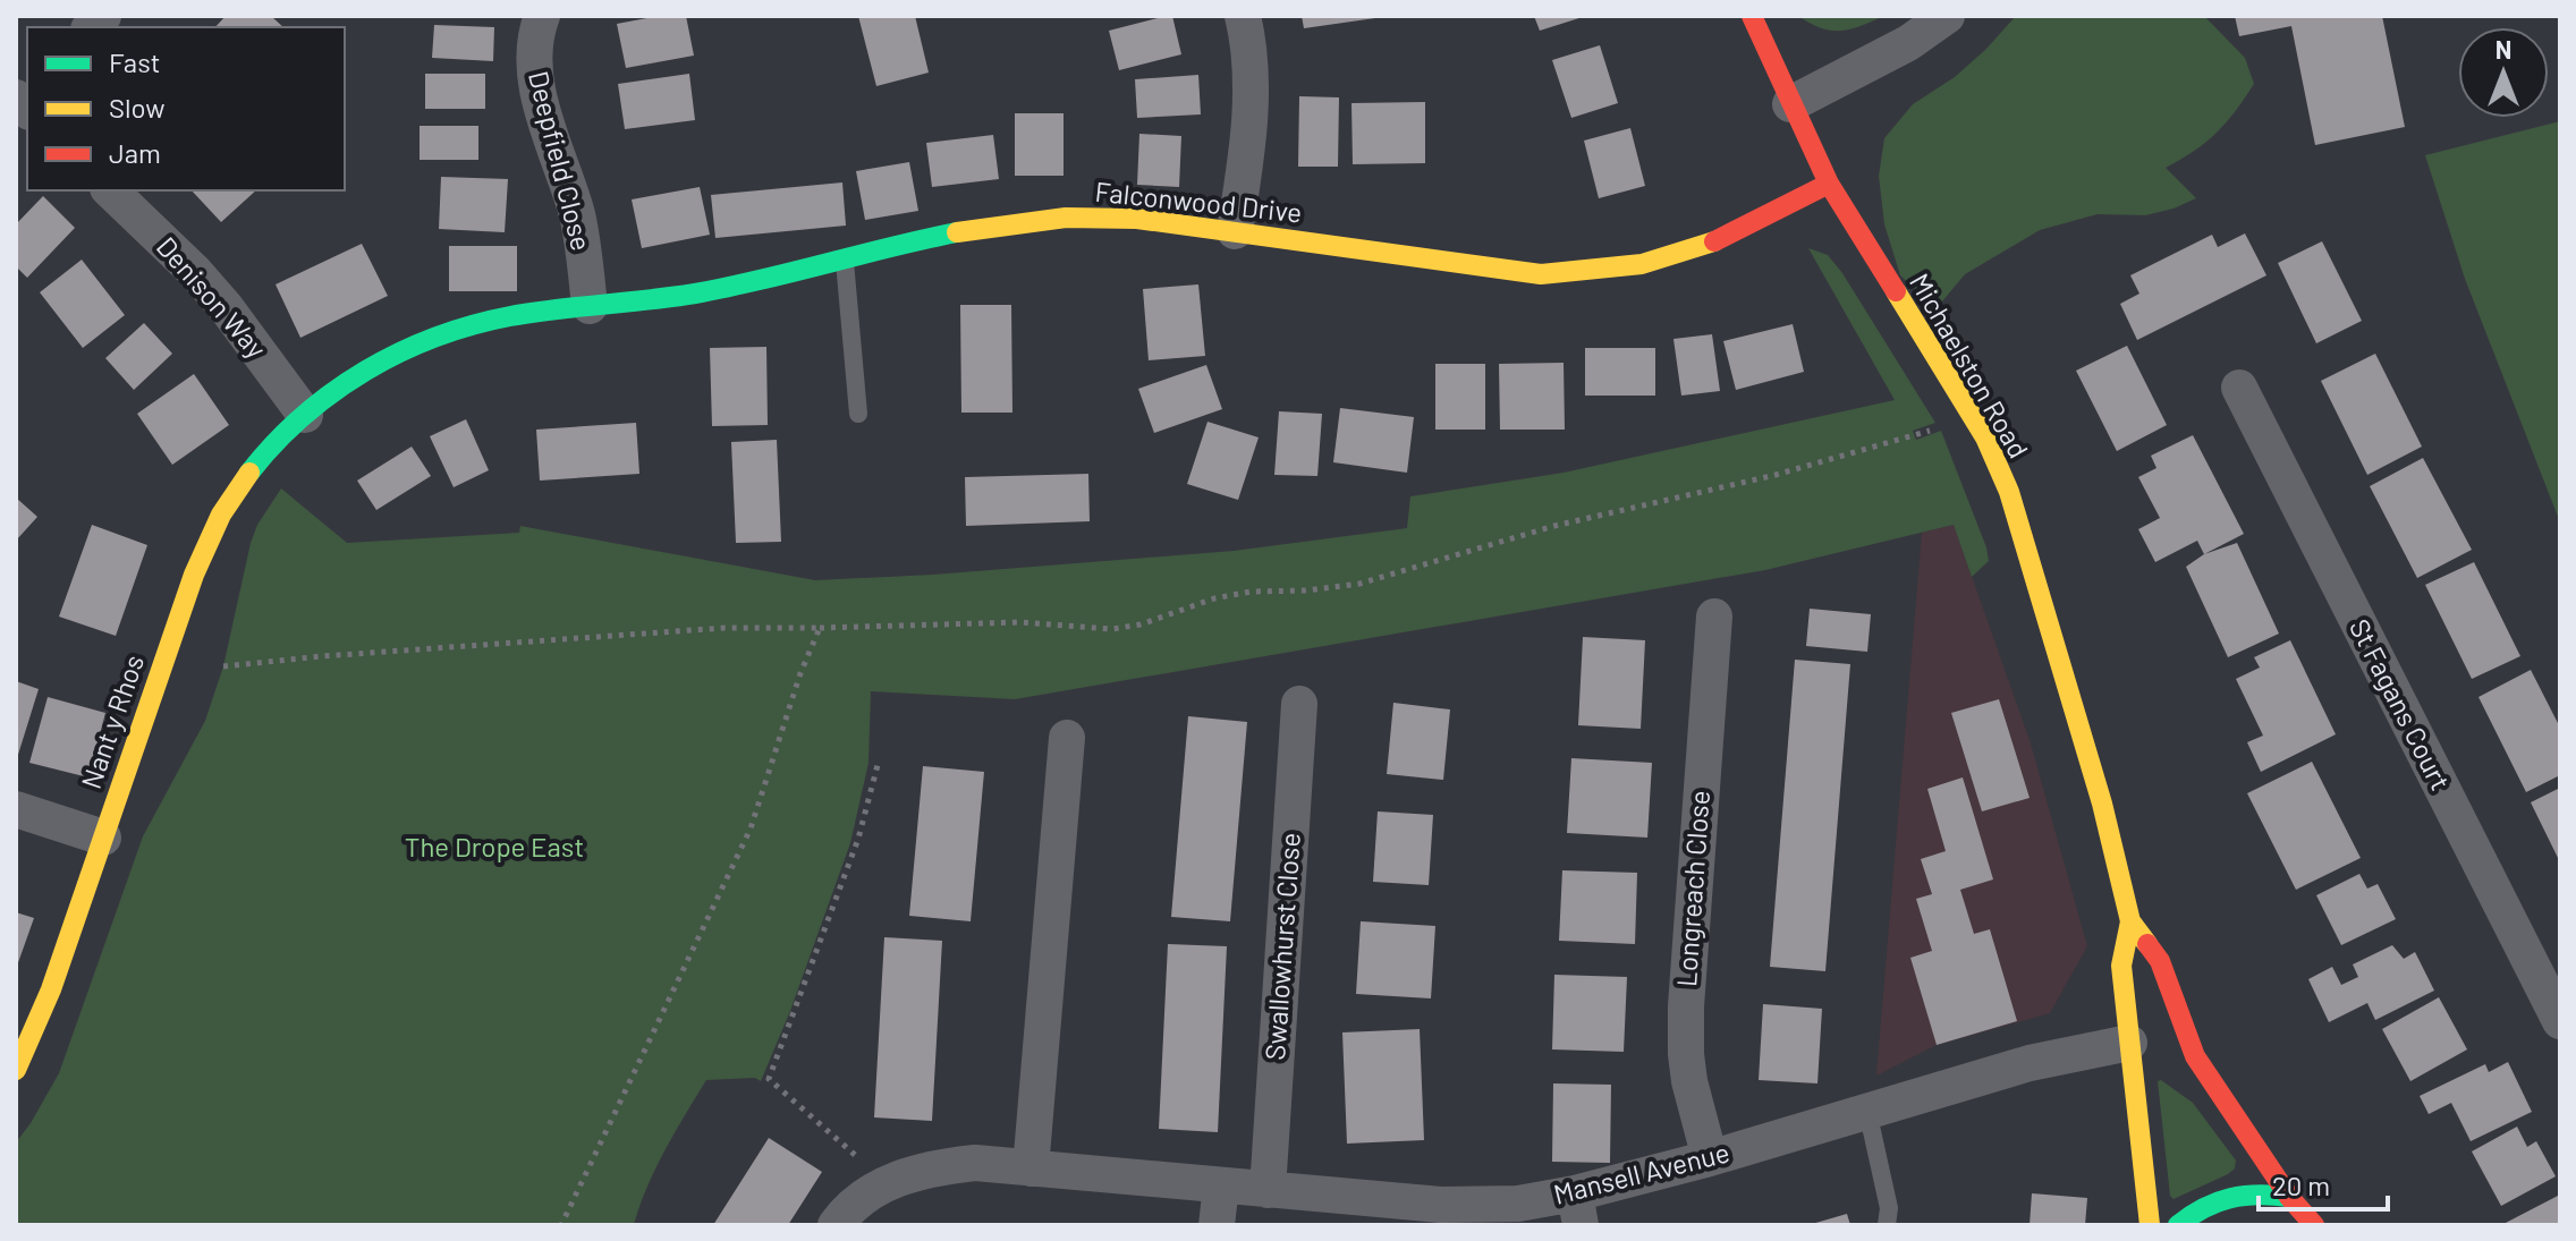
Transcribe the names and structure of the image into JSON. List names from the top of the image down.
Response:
{
  "streets": {
    "street": [
      "Deepfield Close",
      "Falconwood Drive",
      "Denison Way",
      "Michaelston Road",
      "St Fagans Court",
      "Nant y Rhos",
      "Longreach Close",
      "Swallowhurst Close",
      "Mansell Avenue"
    ]
  },
  "crossings": [
    ["Deepfield Close", "Falconwood Drive"],
    ["Falconwood Drive", "Denison Way"],
    ["Falconwood Drive", "Michaelston Road"],
    ["Falconwood Drive", "Nant y Rhos"],
    ["Denison Way", "Nant y Rhos"],
    ["Michaelston Road", "Mansell Avenue"],
    ["Longreach Close", "Mansell Avenue"],
    ["Swallowhurst Close", "Mansell Avenue"]
  ],
  "parks": ["The Drope East"],
  "legend": ["Fast", "Slow", "Jam"],
  "scale_bar": "20 m",
  "north": "top"
}
